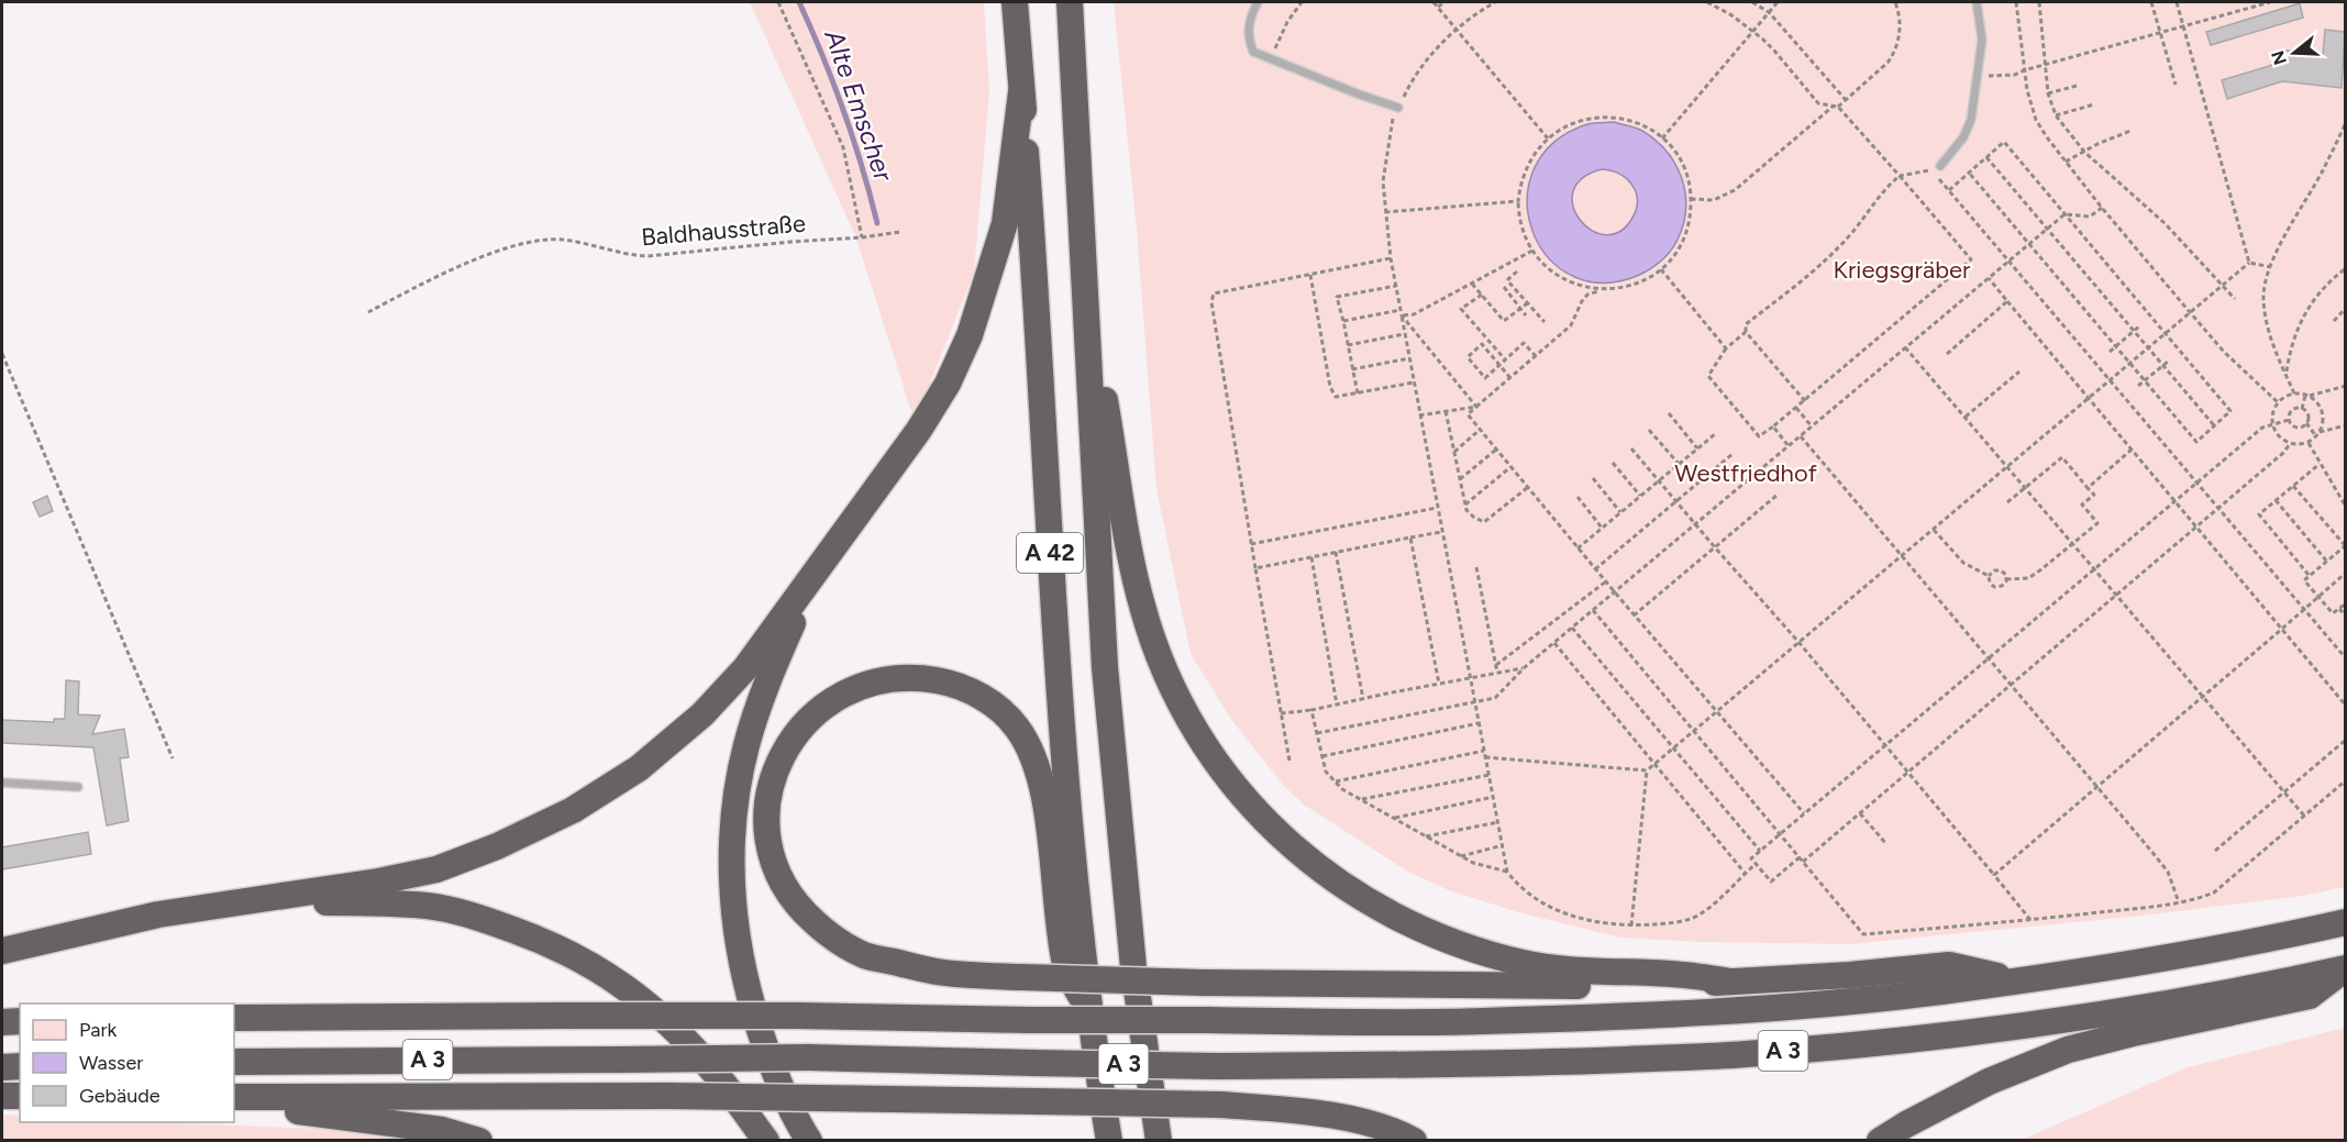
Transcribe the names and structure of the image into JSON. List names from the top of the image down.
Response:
{
  "streets": {
    "highway": ["A 42", "A 3"],
    "path": ["Baldhausstraße"]
  },
  "water": ["Alte Emscher"],
  "parks": ["Kriegsgräber", "Westfriedhof"],
  "legend": ["Park", "Wasser", "Gebäude"],
  "north": "left"
}
